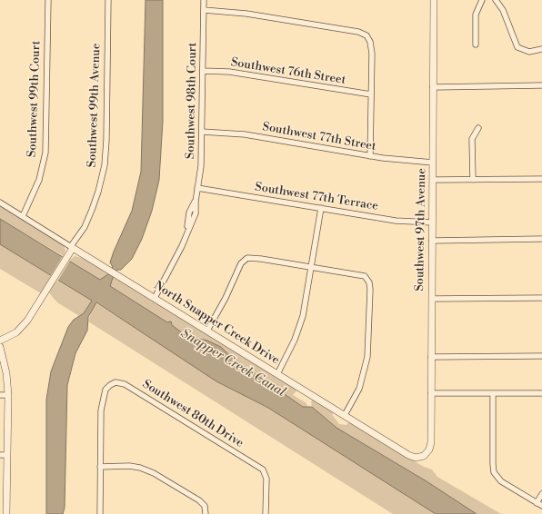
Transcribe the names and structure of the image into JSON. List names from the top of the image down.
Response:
{
  "streets": {
    "street": [
      "Southwest 76th Street",
      "Southwest 99th Court",
      "Southwest 98th Court",
      "Southwest 99th Avenue",
      "Southwest 77th Street",
      "Southwest 77th Terrace",
      "Southwest 97th Avenue",
      "North Snapper Creek Drive",
      "Southwest 80th Drive"
    ]
  },
  "crossings": [
    ["Southwest 76th Street", "Southwest 98th Court"],
    ["Southwest 99th Court", "North Snapper Creek Drive"],
    ["Southwest 98th Court", "Southwest 77th Street"],
    ["Southwest 98th Court", "Southwest 77th Terrace"],
    ["Southwest 98th Court", "North Snapper Creek Drive"],
    ["Southwest 99th Avenue", "North Snapper Creek Drive"],
    ["Southwest 77th Street", "Southwest 97th Avenue"],
    ["Southwest 77th Terrace", "Southwest 97th Avenue"],
    ["Southwest 97th Avenue", "North Snapper Creek Drive"]
  ],
  "water": ["Snapper Creek Canal"]
}
